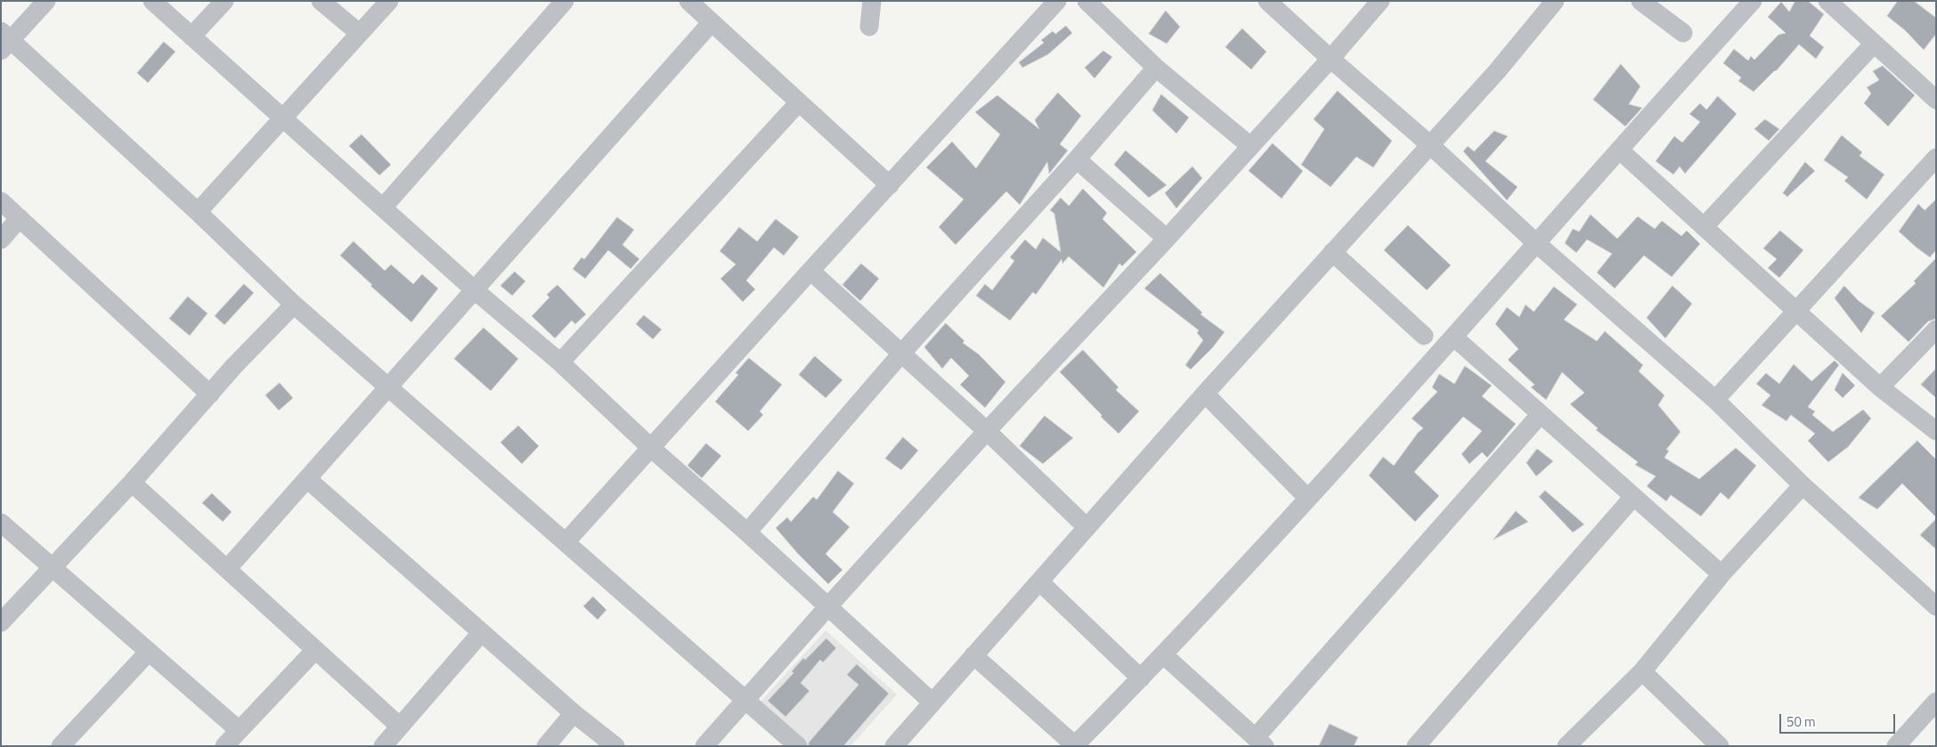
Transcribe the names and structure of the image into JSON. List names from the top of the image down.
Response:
{
  "scale_bar": "50 m"
}
